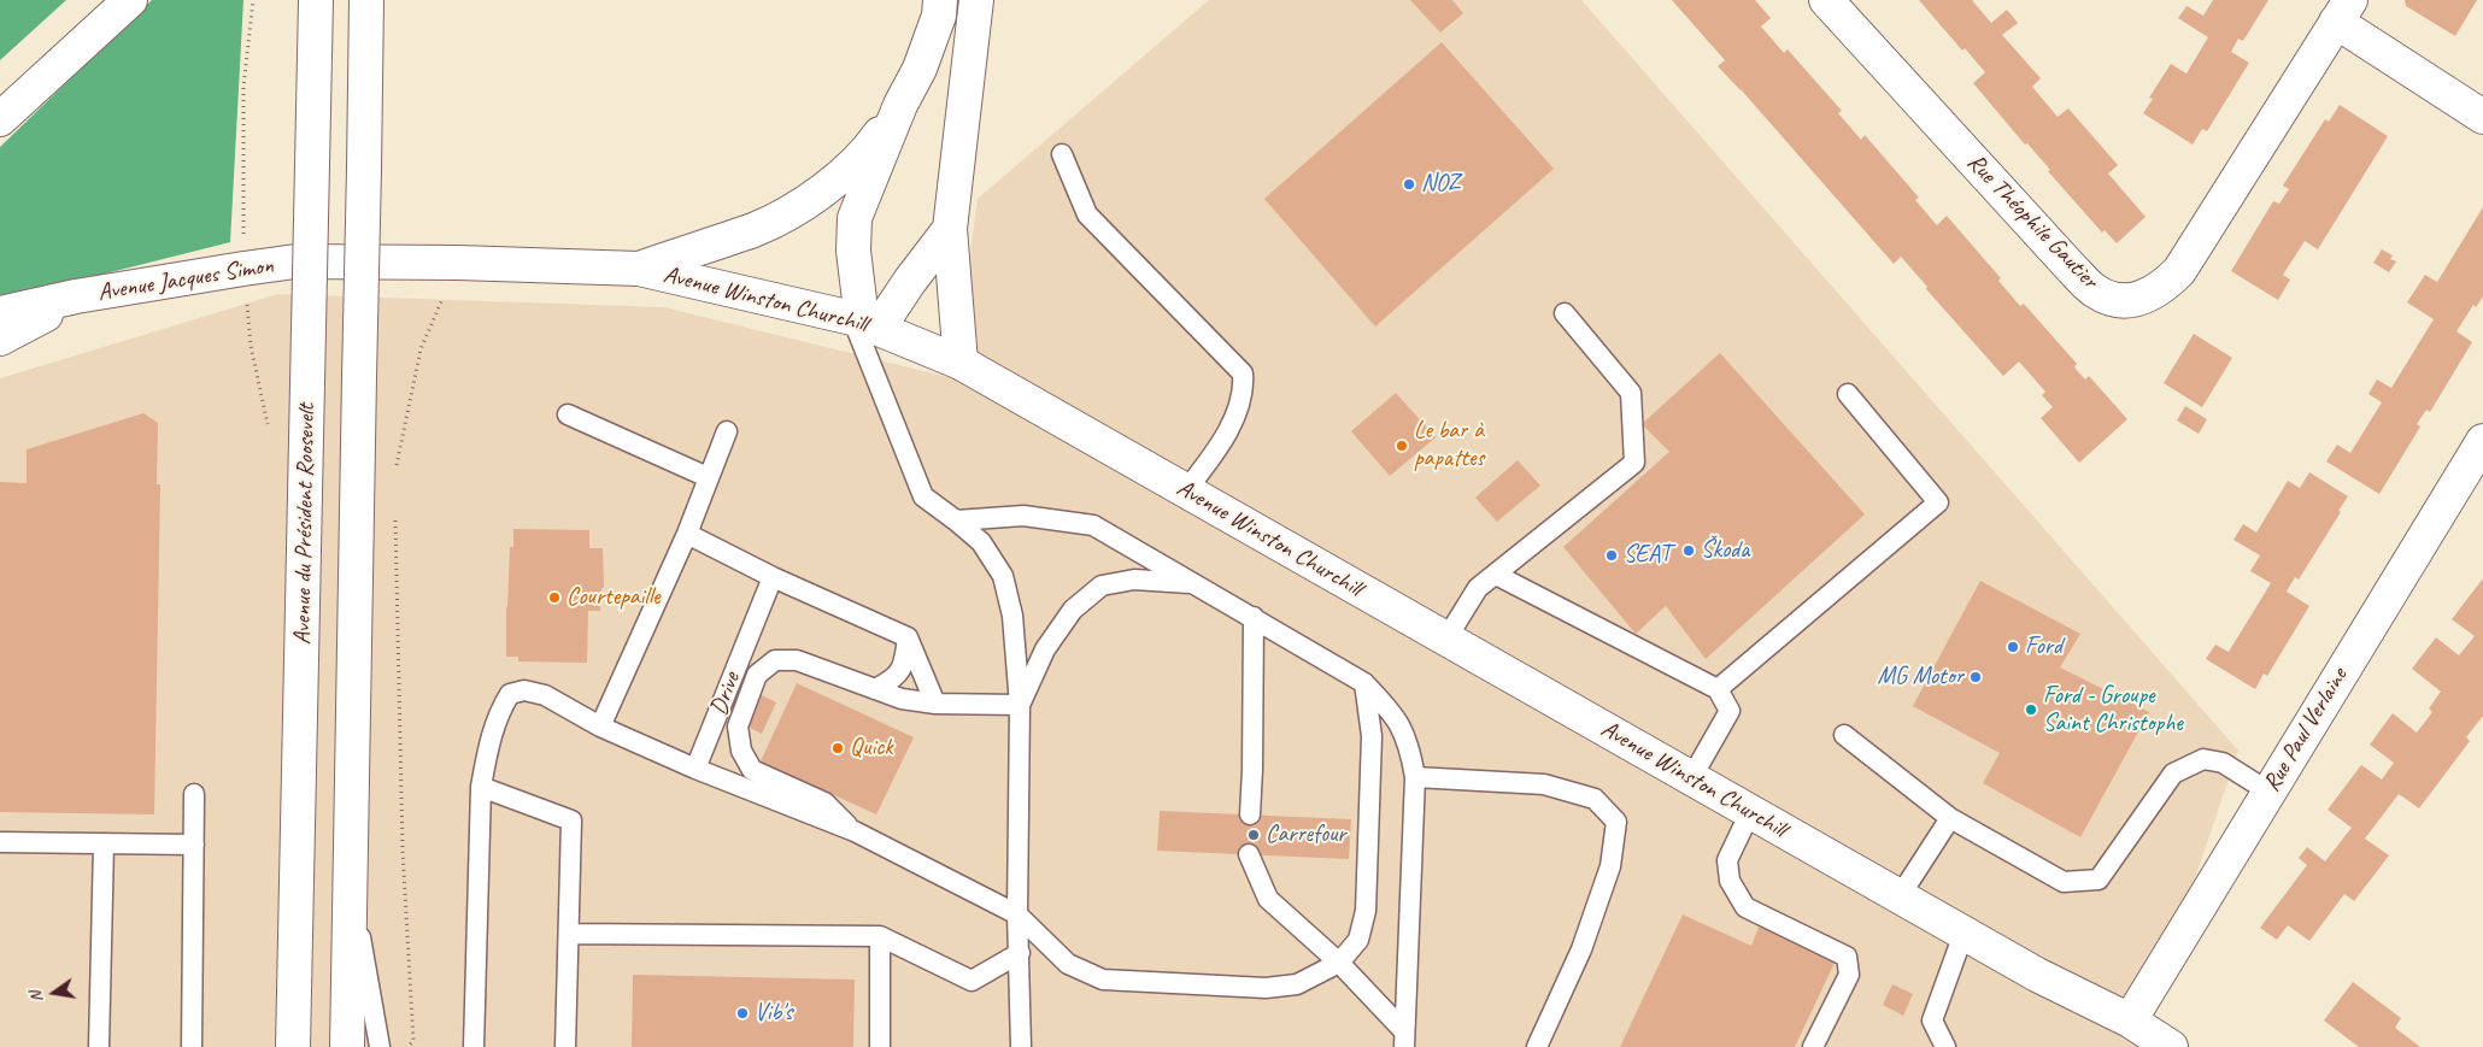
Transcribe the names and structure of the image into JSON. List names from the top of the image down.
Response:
{
  "streets": {
    "street": [
      "Rue Théophile Gautier",
      "Avenue Jacques Simon",
      "Avenue Winston Churchill",
      "Avenue du Président Roosevelt",
      "Rue Paul Verlaine"
    ],
    "lane": ["Drive"]
  },
  "crossings": [
    ["Avenue Jacques Simon", "Avenue Winston Churchill"],
    ["Avenue Winston Churchill", "Rue Paul Verlaine"]
  ],
  "places": [
    "NOZ",
    "Le bar à papattes",
    "Škoda",
    "SEAT",
    "Courtepaille",
    "Ford",
    "MG Motor",
    "Ford - Groupe Saint Christophe",
    "Quick",
    "Carrefour",
    "Vib's"
  ],
  "north": "left"
}
